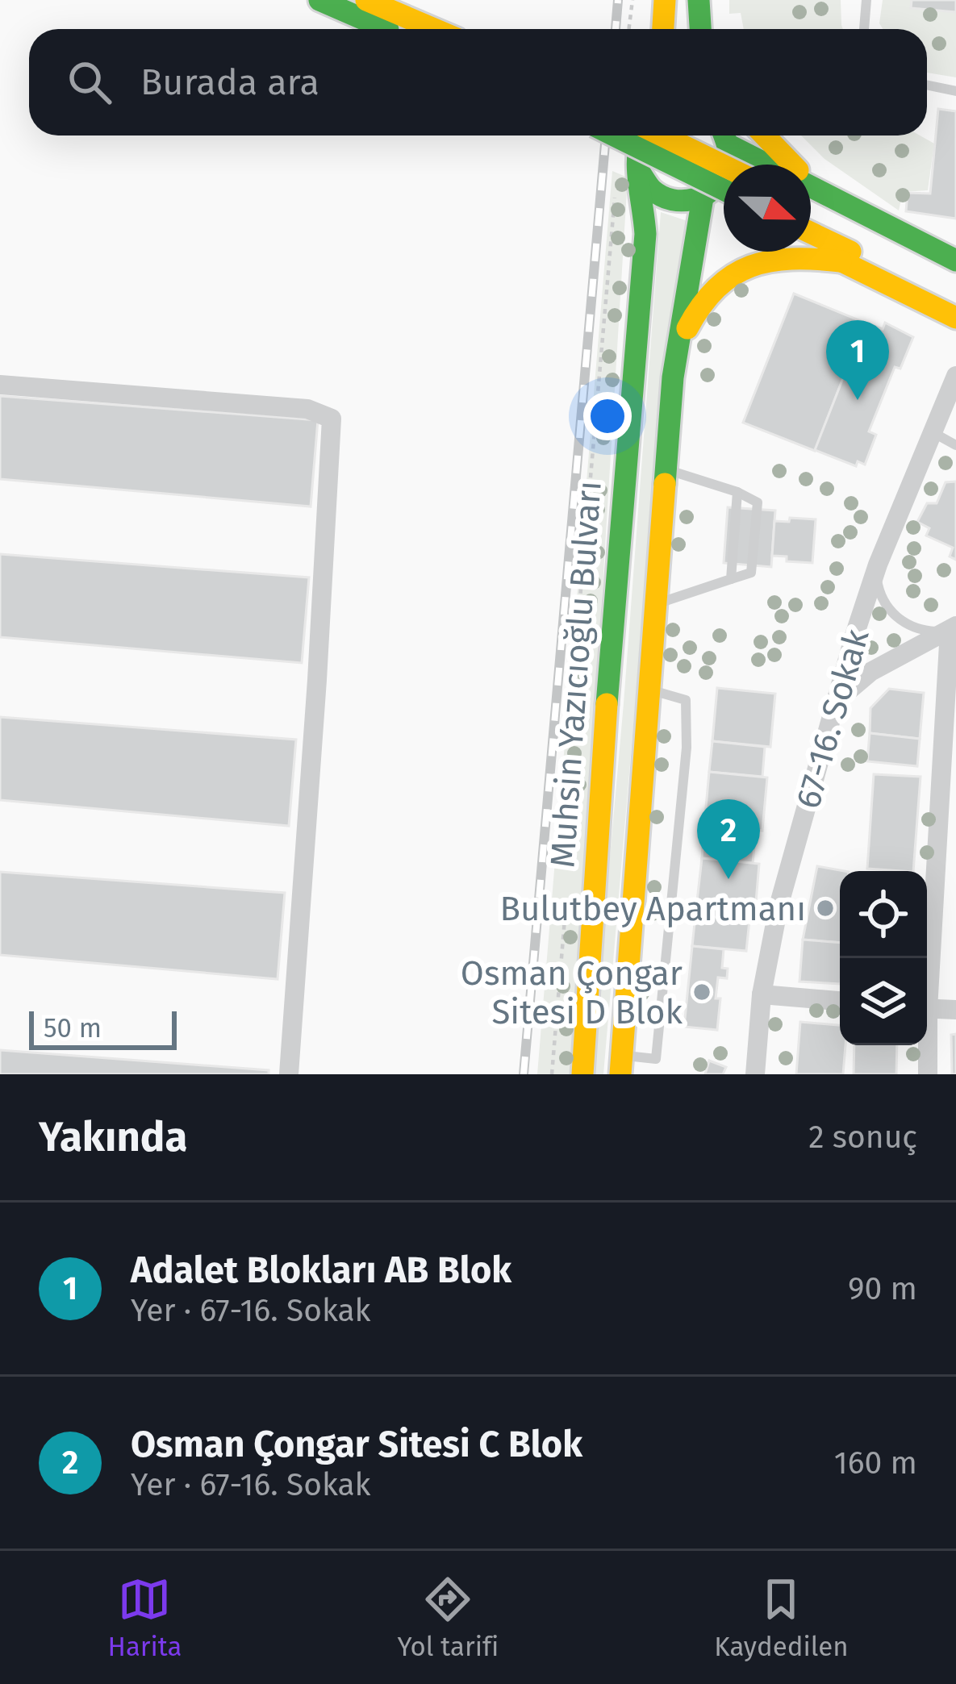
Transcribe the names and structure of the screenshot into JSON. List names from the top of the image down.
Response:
{
  "streets": {
    "main road": ["Muhsin Yazıcıoğlu Bulvarı"],
    "street": ["67-16. Sokak"]
  },
  "places": ["Bulutbey Apartmanı", "Osman Çongar Sitesi D Blok"],
  "scale_bar": "50 m",
  "north": "right",
  "page": {
    "search": "Burada ara",
    "pins": ["1", "2"],
    "scale": "50 m",
    "heading": ["Yakında", "2 sonuç"],
    "list": [
      {
        "mark": "1",
        "name": "Adalet Blokları AB Blok",
        "note": "Yer · 67-16. Sokak",
        "value": "90 m"
      },
      {
        "mark": "2",
        "name": "Osman Çongar Sitesi C Blok",
        "note": "Yer · 67-16. Sokak",
        "value": "160 m"
      }
    ],
    "nav": ["Harita", "Yol tarifi", "Kaydedilen"]
  }
}
